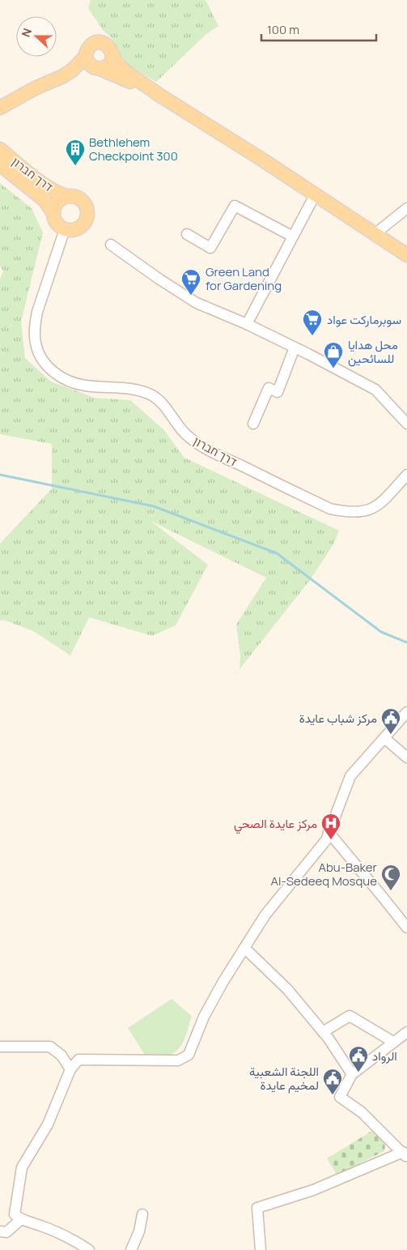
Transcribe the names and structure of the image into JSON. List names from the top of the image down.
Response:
{
  "streets": {
    "main road": ["דרך חברון"]
  },
  "places": {
    "building": ["Bethlehem Checkpoint 300"],
    "supermarket": ["Green Land for Gardening", "سوبرماركت عواد"],
    "shop": ["محل هدايا للسائحين"],
    "public building": ["مركز شباب عايدة", "الرواد", "اللجنة الشعبية لمخيم عايدة"],
    "hospital": ["مركز عايدة الصحي"],
    "mosque": ["Abu-Baker Al-Sedeeq Mosque"]
  },
  "scale_bar": "100 m",
  "north": "left"
}
